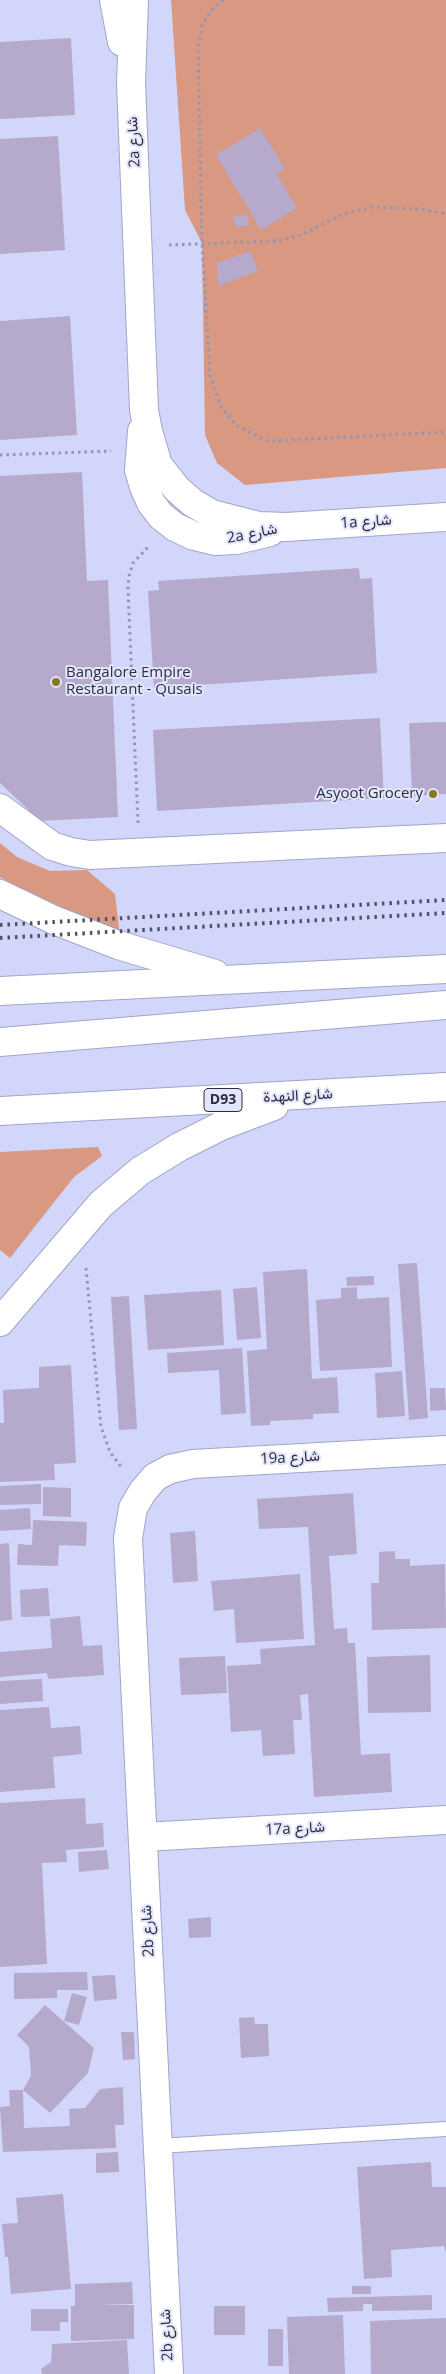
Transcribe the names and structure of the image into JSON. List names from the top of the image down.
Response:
{
  "streets": {
    "street": [
      "2a شارع",
      "1a شارع",
      "شارع النهدة",
      "D93",
      "19a شارع",
      "17a شارع",
      "2b شارع"
    ]
  },
  "crossings": [
    ["2a شارع", "1a شارع"],
    ["19a شارع", "2b شارع"],
    ["17a شارع", "2b شارع"]
  ],
  "places": ["Bangalore Empire Restaurant - Qusais", "Asyoot Grocery"]
}
